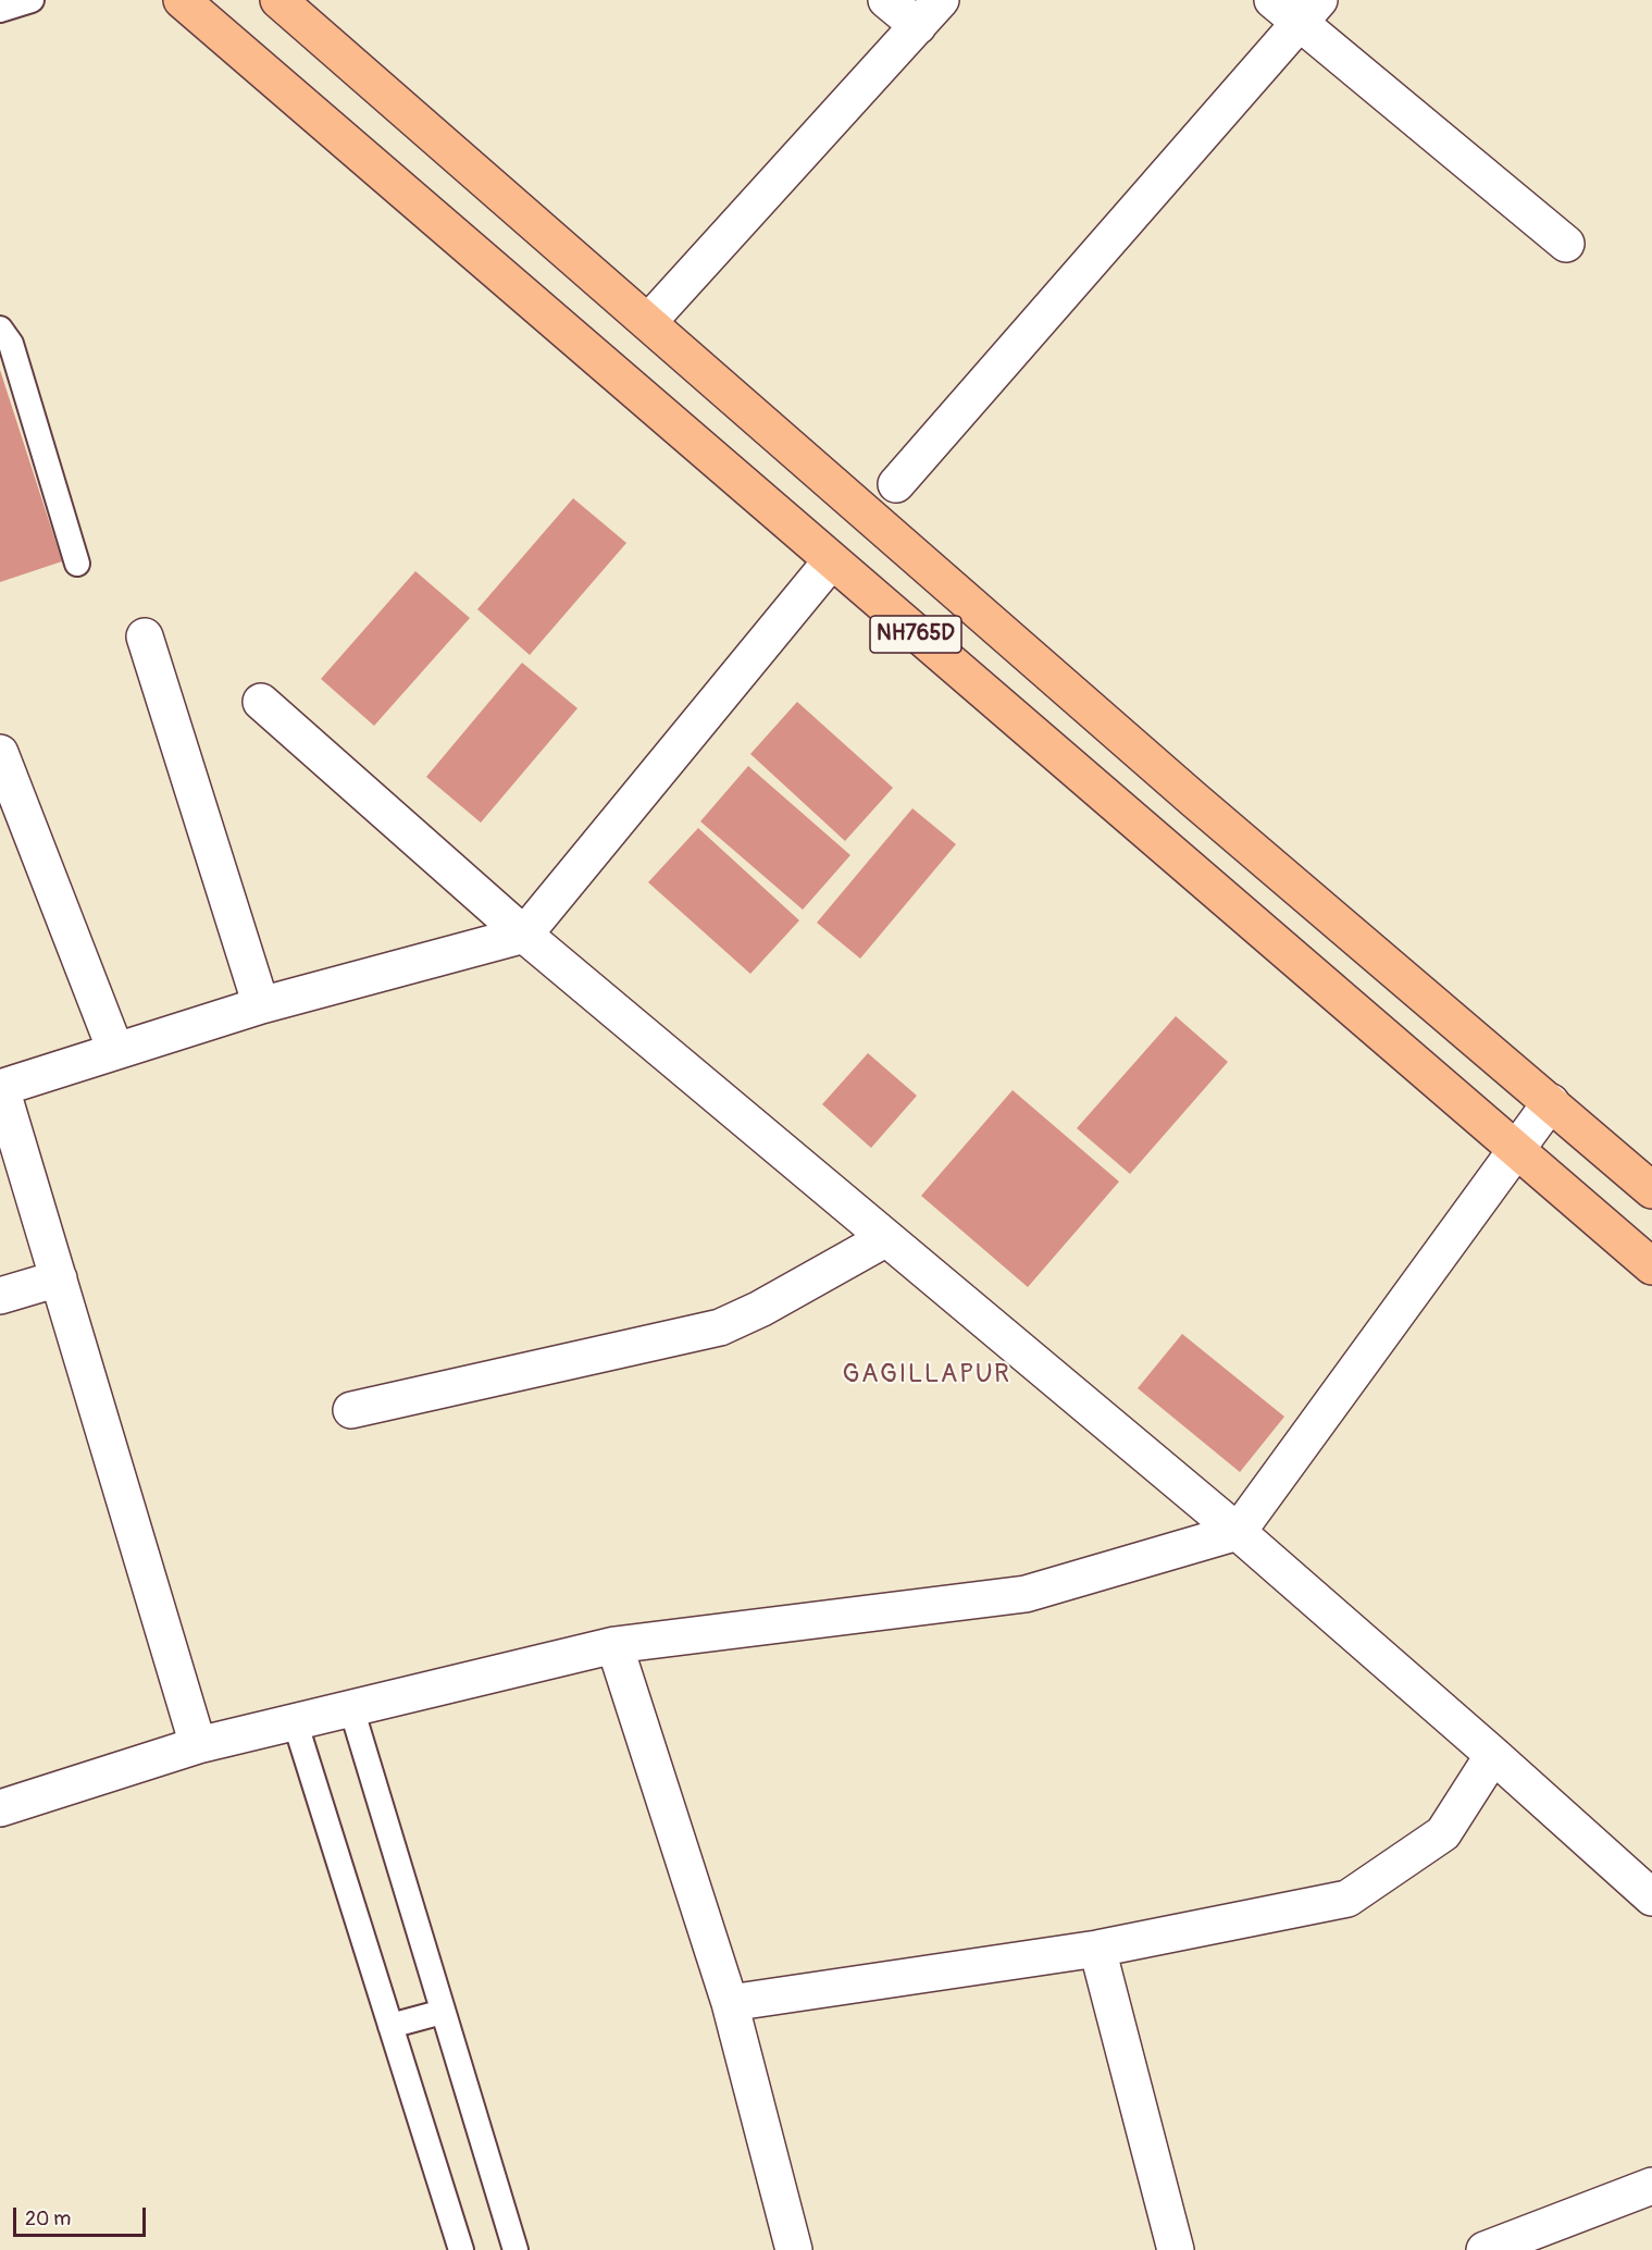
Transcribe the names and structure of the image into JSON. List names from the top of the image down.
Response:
{
  "streets": {
    "highway": ["NH765D"]
  },
  "districts": ["GAGILLAPUR"],
  "scale_bar": "20 m"
}
